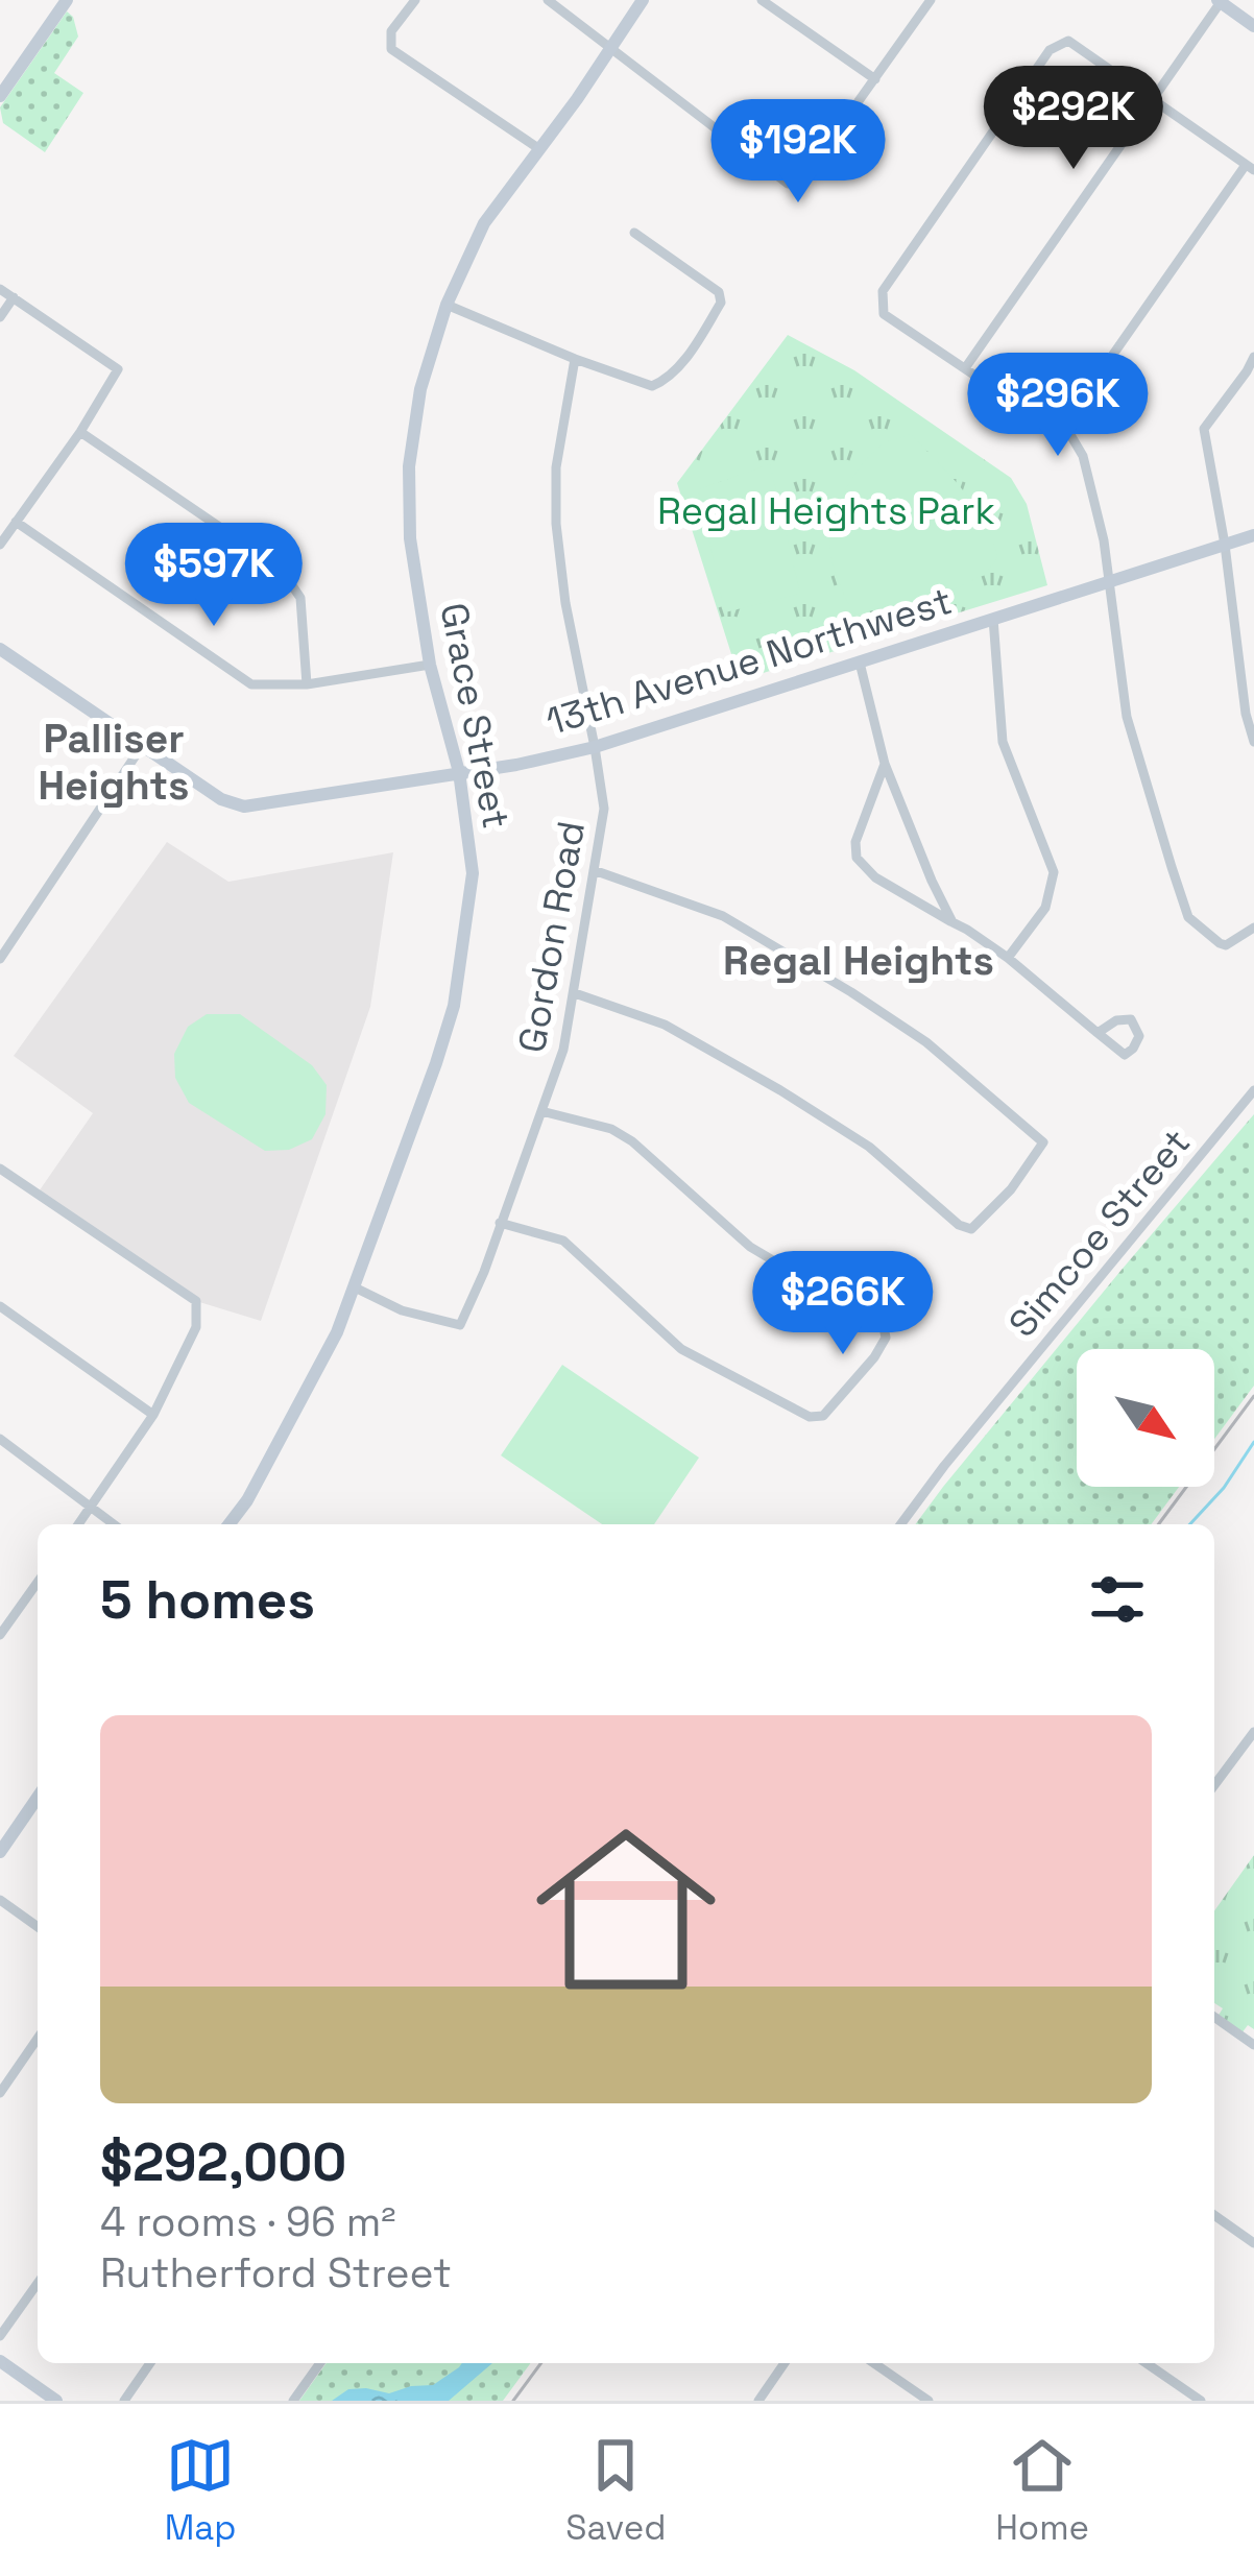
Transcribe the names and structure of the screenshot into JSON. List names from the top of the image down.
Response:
{
  "streets": {
    "street": [
      "13th Avenue Northwest",
      "Grace Street",
      "Gordon Road",
      "Simcoe Street"
    ]
  },
  "crossings": [
    ["13th Avenue Northwest", "Grace Street"],
    ["13th Avenue Northwest", "Gordon Road"],
    ["Grace Street", "Gordon Road"]
  ],
  "districts": ["Palliser Heights", "Regal Heights"],
  "parks": ["Regal Heights Park"],
  "north": "bottom right",
  "page": {
    "price": [
      "$292K",
      "$192K",
      "$296K",
      "$597K",
      "$266K"
    ],
    "heading": "5 homes",
    "list": [
      {
        "name": "$292,000",
        "note": "4 rooms · 96 m² · Rutherford Street"
      }
    ],
    "tabs": ["Map", "Saved", "Home"]
  }
}
